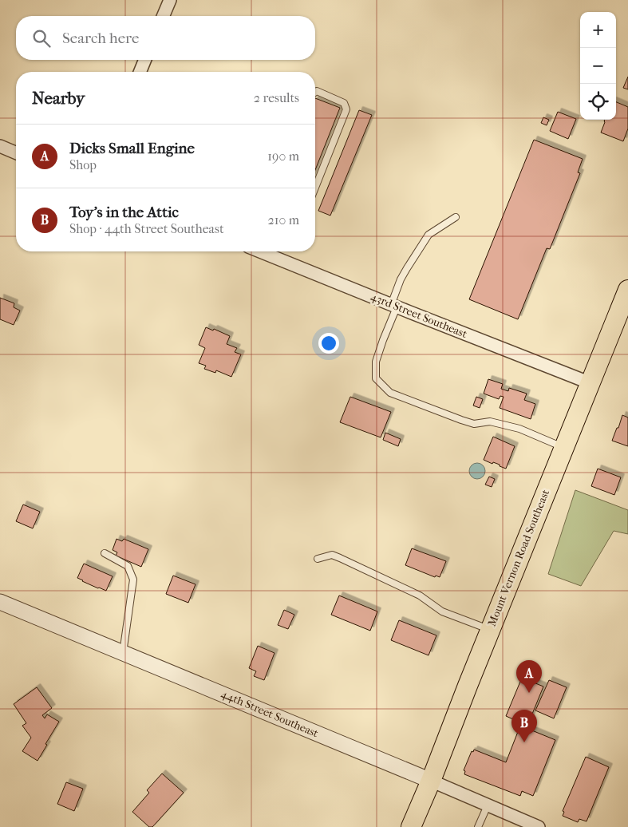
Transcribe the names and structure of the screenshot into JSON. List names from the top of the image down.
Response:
{
  "streets": {
    "main road": ["Mount Vernon Road Southeast"],
    "street": ["43rd Street Southeast", "44th Street Southeast"]
  },
  "crossings": [
    ["43rd Street Southeast", "Mount Vernon Road Southeast"],
    ["Mount Vernon Road Southeast", "44th Street Southeast"]
  ],
  "page": {
    "map_buttons": ["+", "−"],
    "search": "Search here",
    "heading": ["Nearby", "2 results"],
    "list": [
      {
        "mark": "A",
        "name": "Dicks Small Engine",
        "note": "Shop",
        "value": "190 m"
      },
      {
        "mark": "B",
        "name": "Toy's in the Attic",
        "note": "Shop · 44th Street Southeast",
        "value": "210 m"
      }
    ],
    "pins": ["A", "B"]
  }
}
